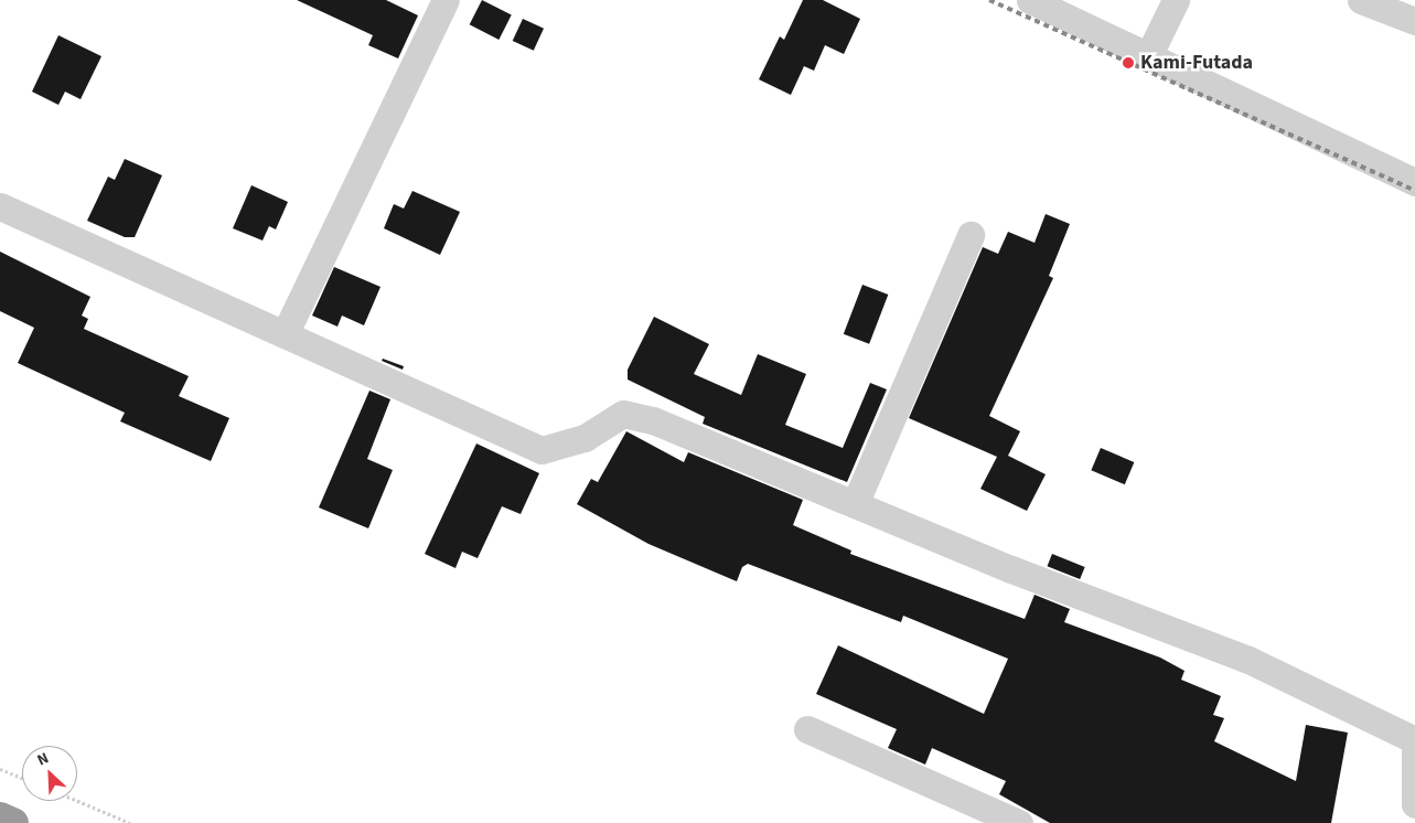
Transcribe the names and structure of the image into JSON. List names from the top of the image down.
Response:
{
  "places": ["Kami-Futada"],
  "north": "top left"
}
